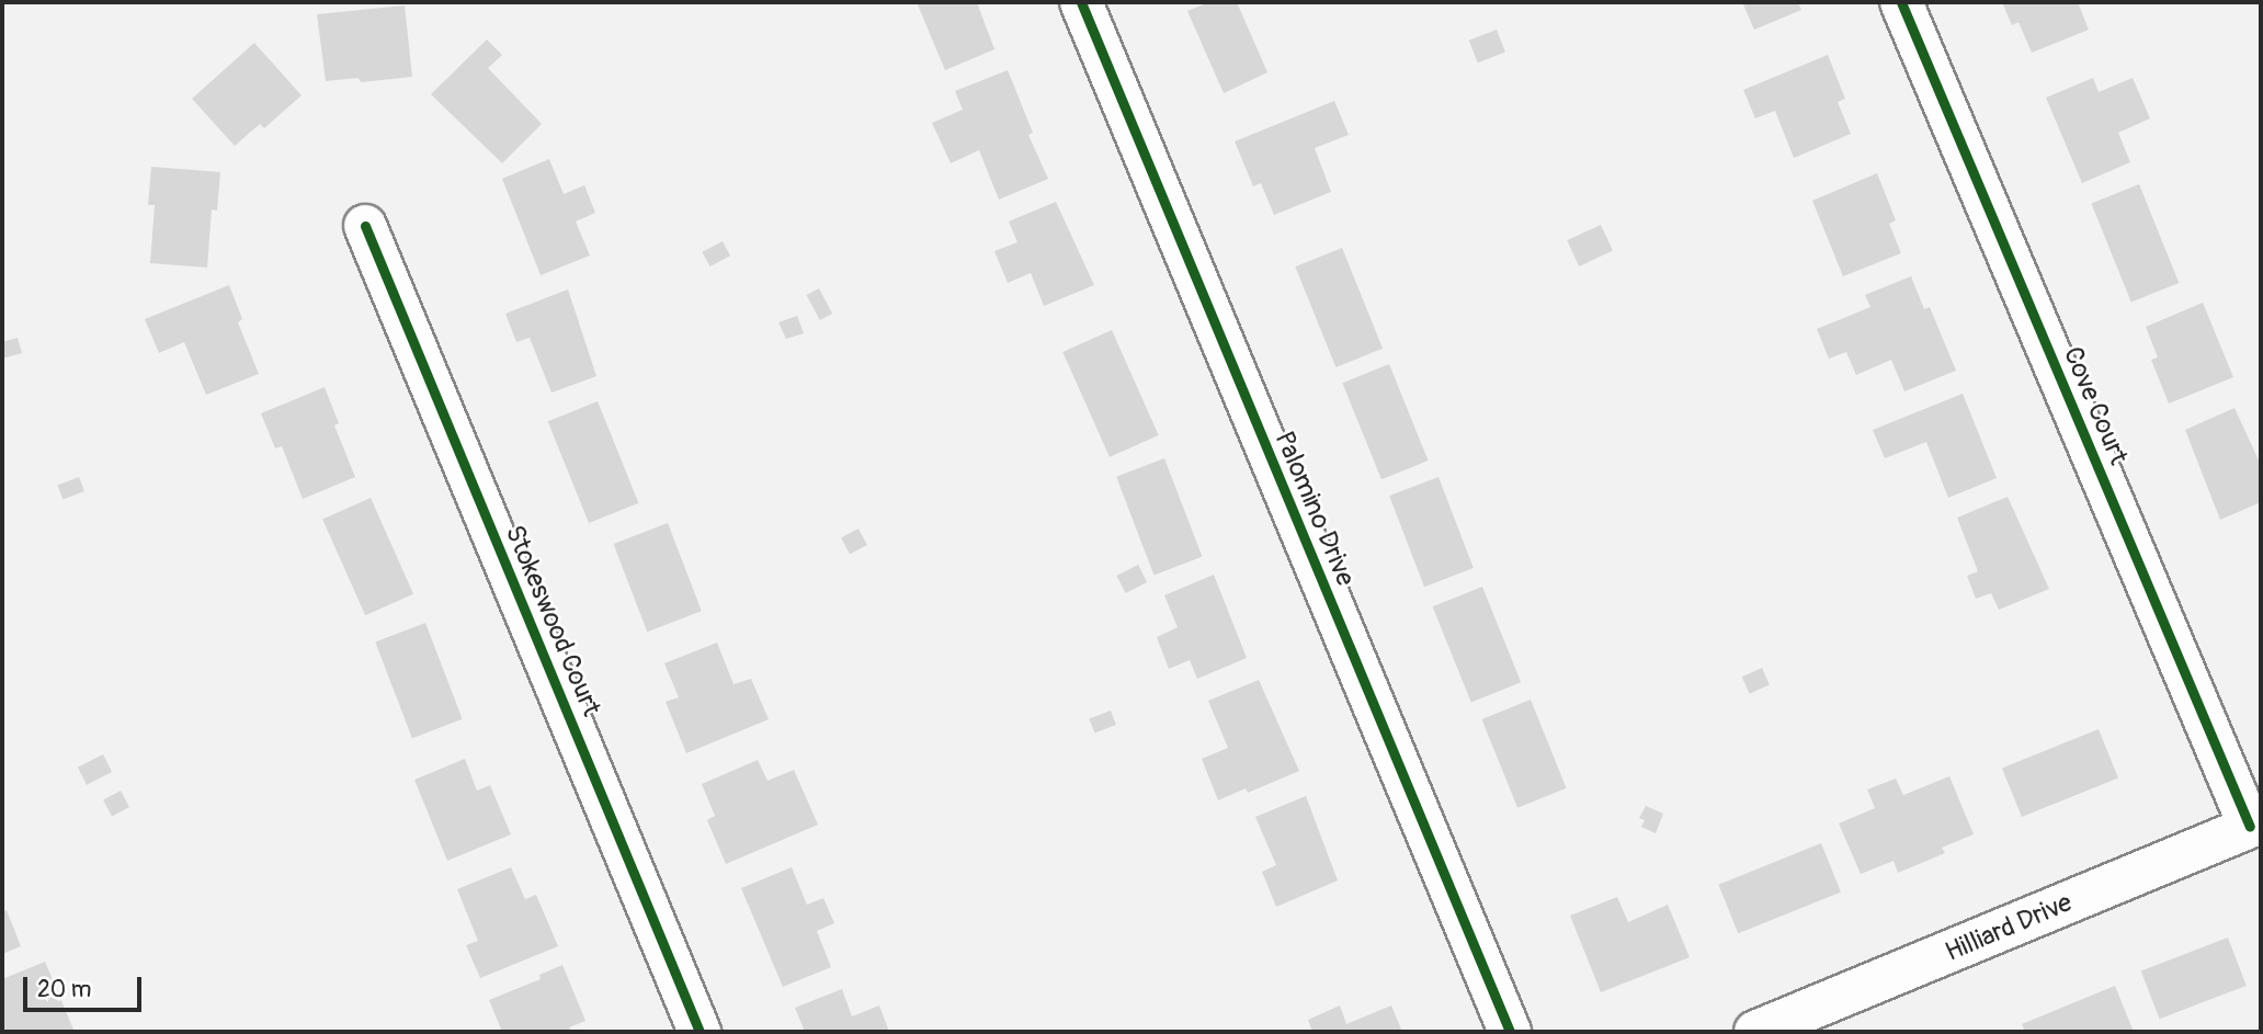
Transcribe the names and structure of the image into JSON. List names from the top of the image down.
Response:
{
  "streets": {
    "street": [
      "Cove Court",
      "Palomino Drive",
      "Stokeswood Court",
      "Hilliard Drive"
    ]
  },
  "crossings": [
    ["Cove Court", "Hilliard Drive"]
  ],
  "scale_bar": "20 m"
}
